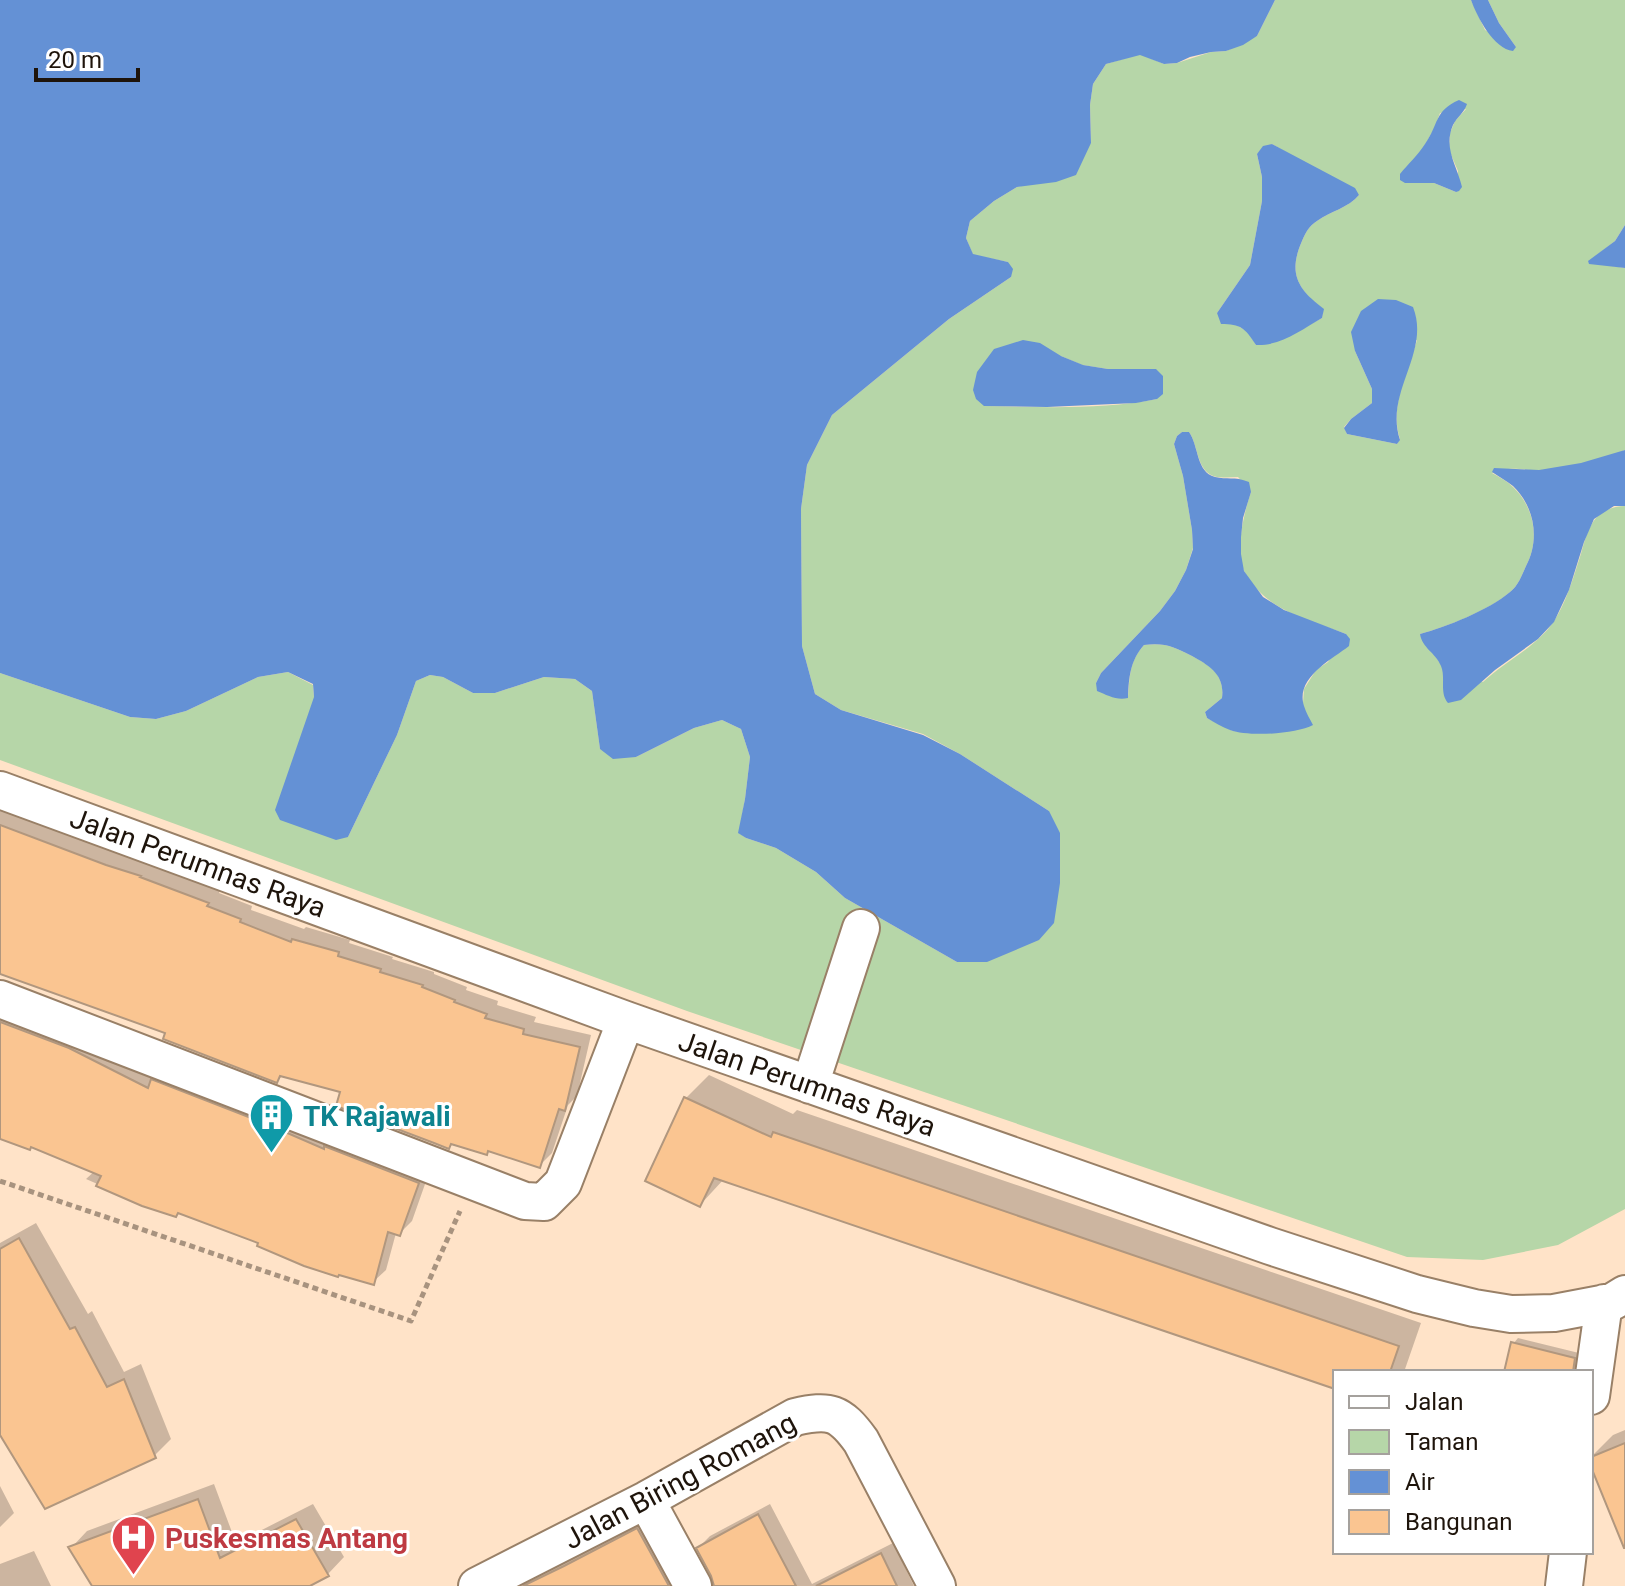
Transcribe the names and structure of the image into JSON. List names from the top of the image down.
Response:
{
  "streets": {
    "street": ["Jalan Perumnas Raya", "Jalan Biring Romang"]
  },
  "places": {
    "building": ["TK Rajawali"],
    "hospital": ["Puskesmas Antang"]
  },
  "legend": [
    "Jalan",
    "Taman",
    "Air",
    "Bangunan"
  ],
  "scale_bar": "20 m"
}
